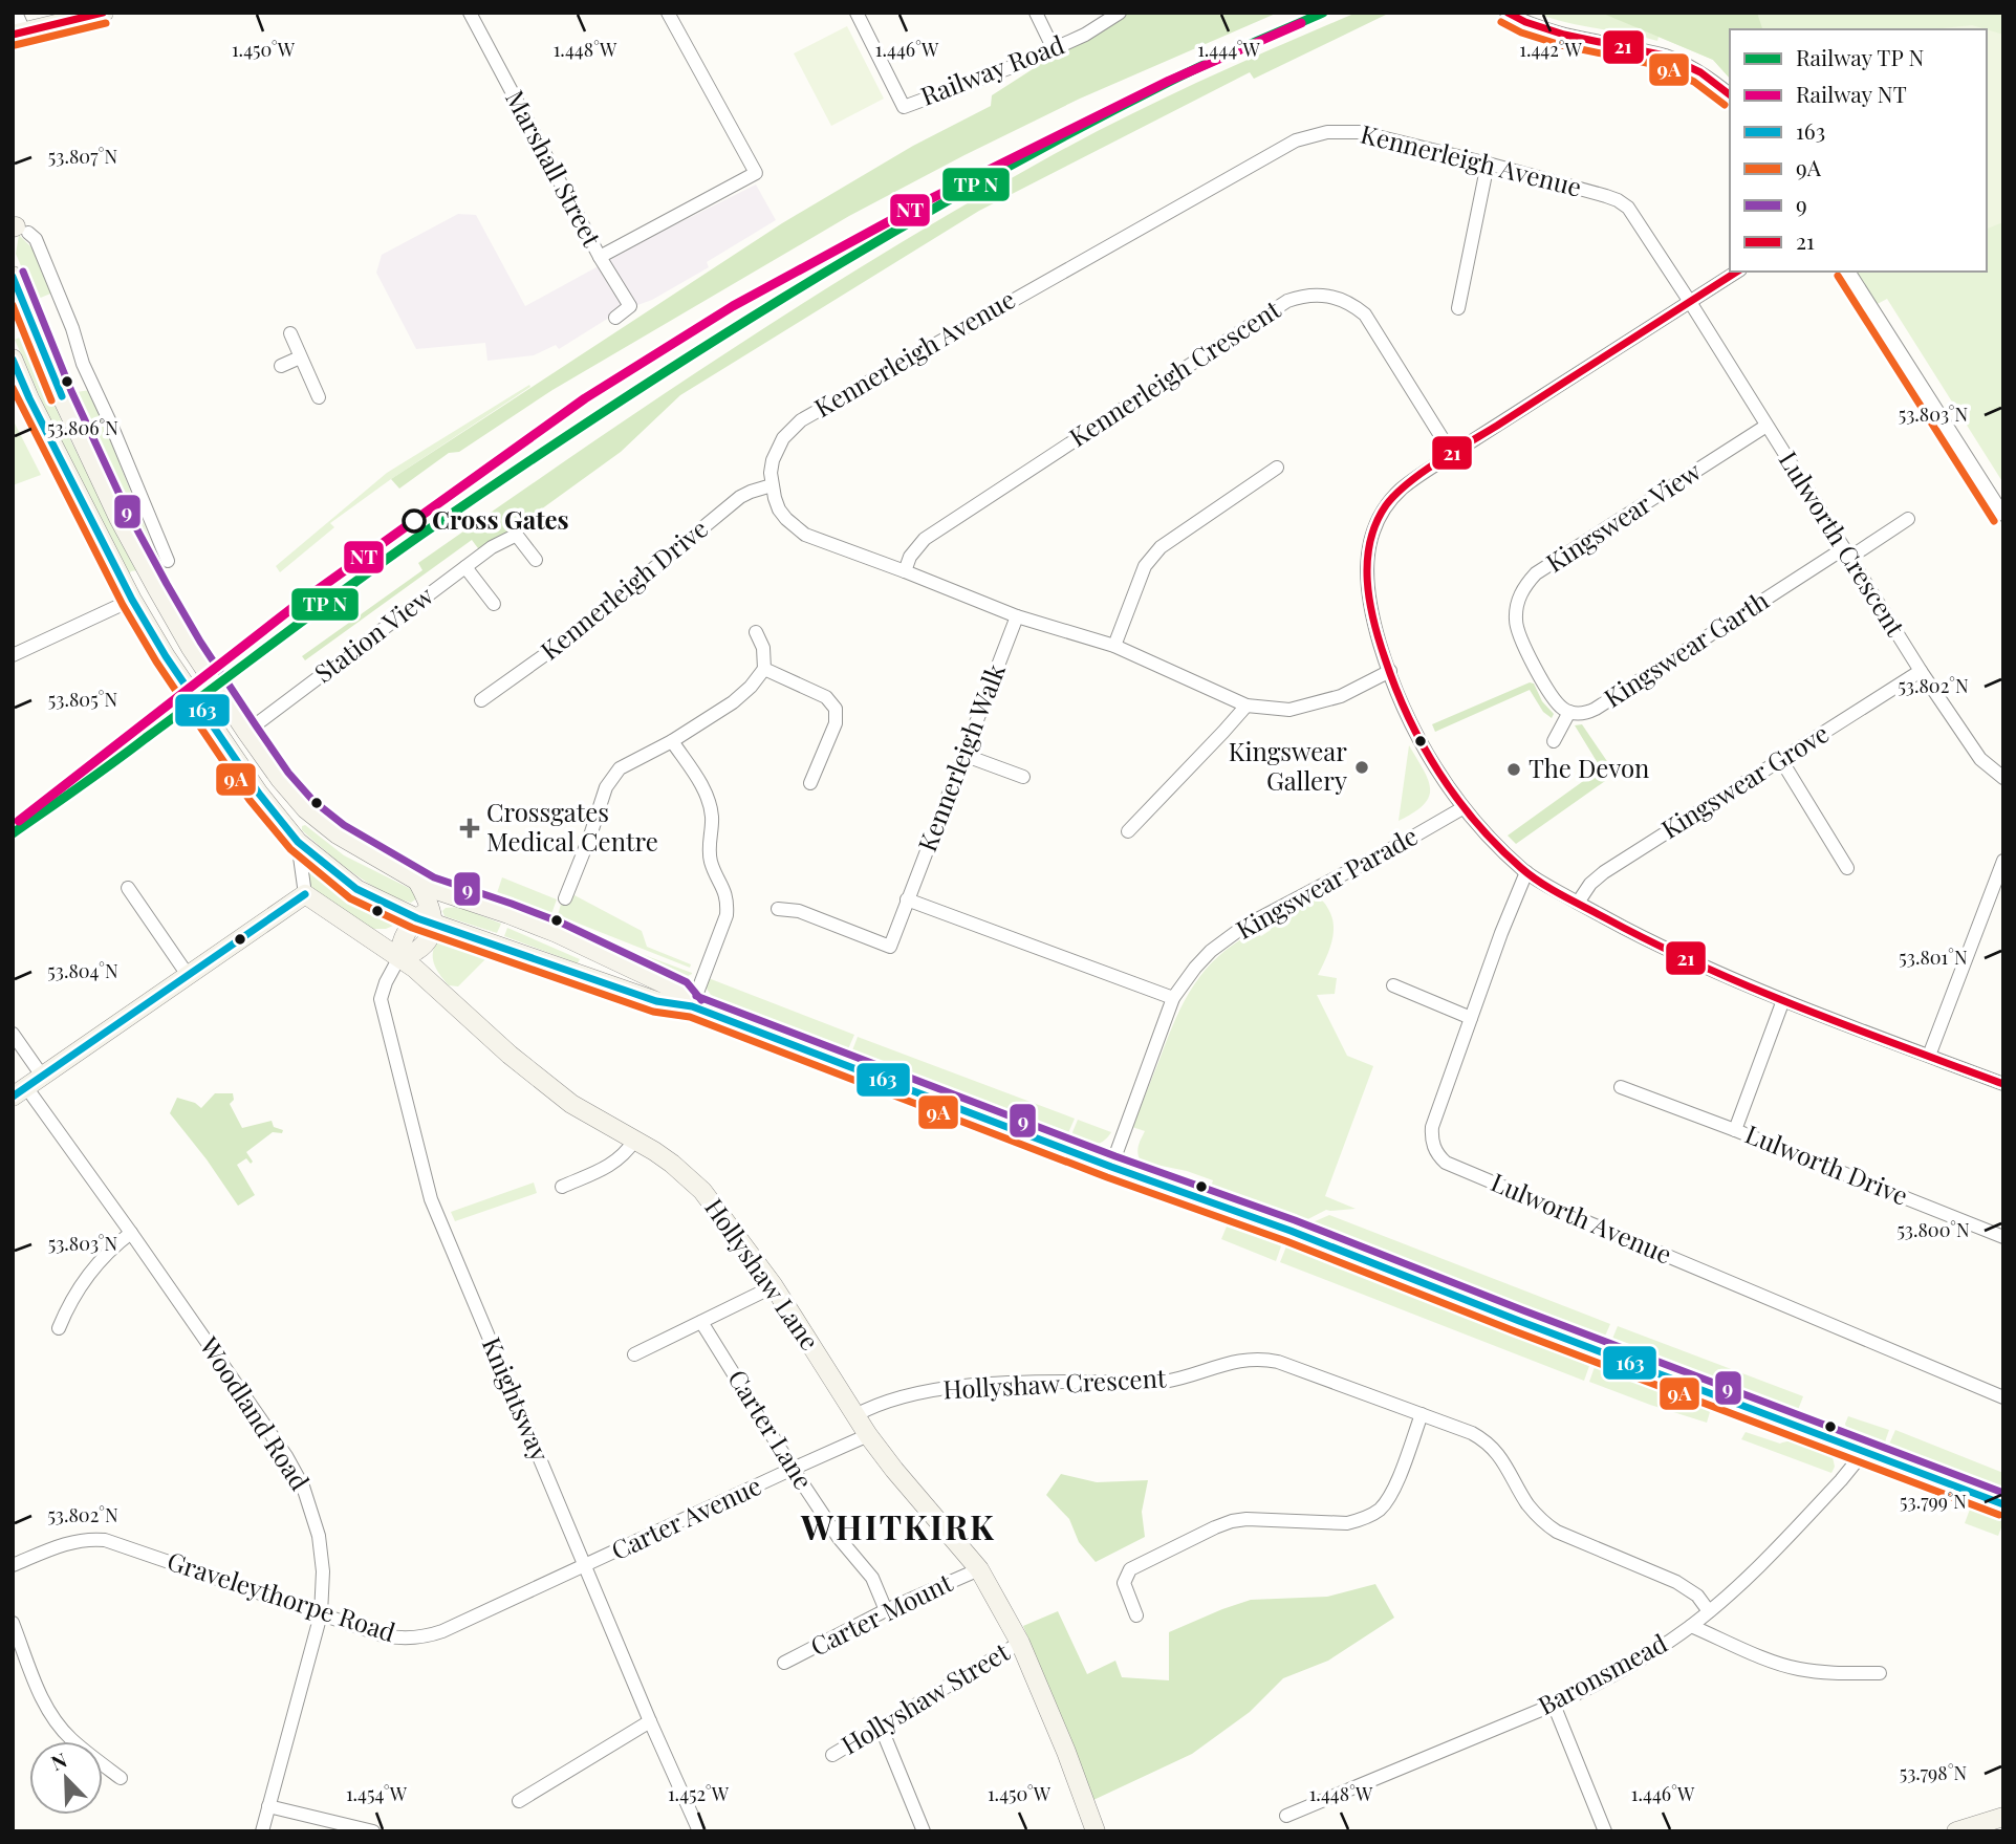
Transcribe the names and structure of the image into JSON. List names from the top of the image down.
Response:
{
  "streets": {
    "main road": ["Hollyshaw Lane"],
    "street": [
      "Railway Road",
      "Kennerleigh Avenue",
      "Marshall Street",
      "Kennerleigh Crescent",
      "Kingswear View",
      "Lulworth Crescent",
      "Kennerleigh Drive",
      "Station View",
      "Kingswear Garth",
      "Kennerleigh Walk",
      "Kingswear Grove",
      "Kingswear Parade",
      "Lulworth Drive",
      "Lulworth Avenue",
      "Hollyshaw Crescent",
      "Knightsway",
      "Woodland Road",
      "Carter Lane",
      "Carter Avenue",
      "Graveleythorpe Road",
      "Carter Mount",
      "Baronsmead",
      "Hollyshaw Street"
    ]
  },
  "crossings": [
    ["Kennerleigh Avenue", "Lulworth Crescent"],
    ["Kennerleigh Avenue", "Kennerleigh Drive"],
    ["Kingswear View", "Lulworth Crescent"],
    ["Kingswear View", "Kingswear Garth"],
    ["Lulworth Crescent", "Kingswear Garth"],
    ["Lulworth Crescent", "Kingswear Grove"],
    ["Hollyshaw Lane", "Hollyshaw Crescent"],
    ["Hollyshaw Lane", "Knightsway"],
    ["Hollyshaw Lane", "Carter Avenue"],
    ["Hollyshaw Lane", "Carter Mount"],
    ["Hollyshaw Lane", "Hollyshaw Street"],
    ["Hollyshaw Crescent", "Baronsmead"],
    ["Knightsway", "Carter Avenue"],
    ["Knightsway", "Graveleythorpe Road"],
    ["Woodland Road", "Graveleythorpe Road"],
    ["Carter Lane", "Carter Avenue"],
    ["Carter Lane", "Carter Mount"],
    ["Carter Avenue", "Graveleythorpe Road"]
  ],
  "districts": ["WHITKIRK"],
  "places": {
    "other": ["Cross Gates", "Kingswear Gallery", "The Devon"],
    "health": ["Crossgates Medical Centre"]
  },
  "lines": [
    "transit line 21",
    "transit line 9A",
    "rail line NT",
    "transit line 9",
    "transit line 163"
  ],
  "legend": [
    "Railway TP N",
    "Railway NT",
    "163",
    "9A",
    "9",
    "21"
  ],
  "north": "top left",
  "coordinates": [
    "1.450°W",
    "1.448°W",
    "1.446°W",
    "1.444°W",
    "1.442°W",
    "53.807°N",
    "53.803°N",
    "53.806°N",
    "53.802°N",
    "53.805°N",
    "53.801°N",
    "53.804°N",
    "53.800°N",
    "53.799°N",
    "53.798°N",
    "1.454°W",
    "1.452°W"
  ]
}
